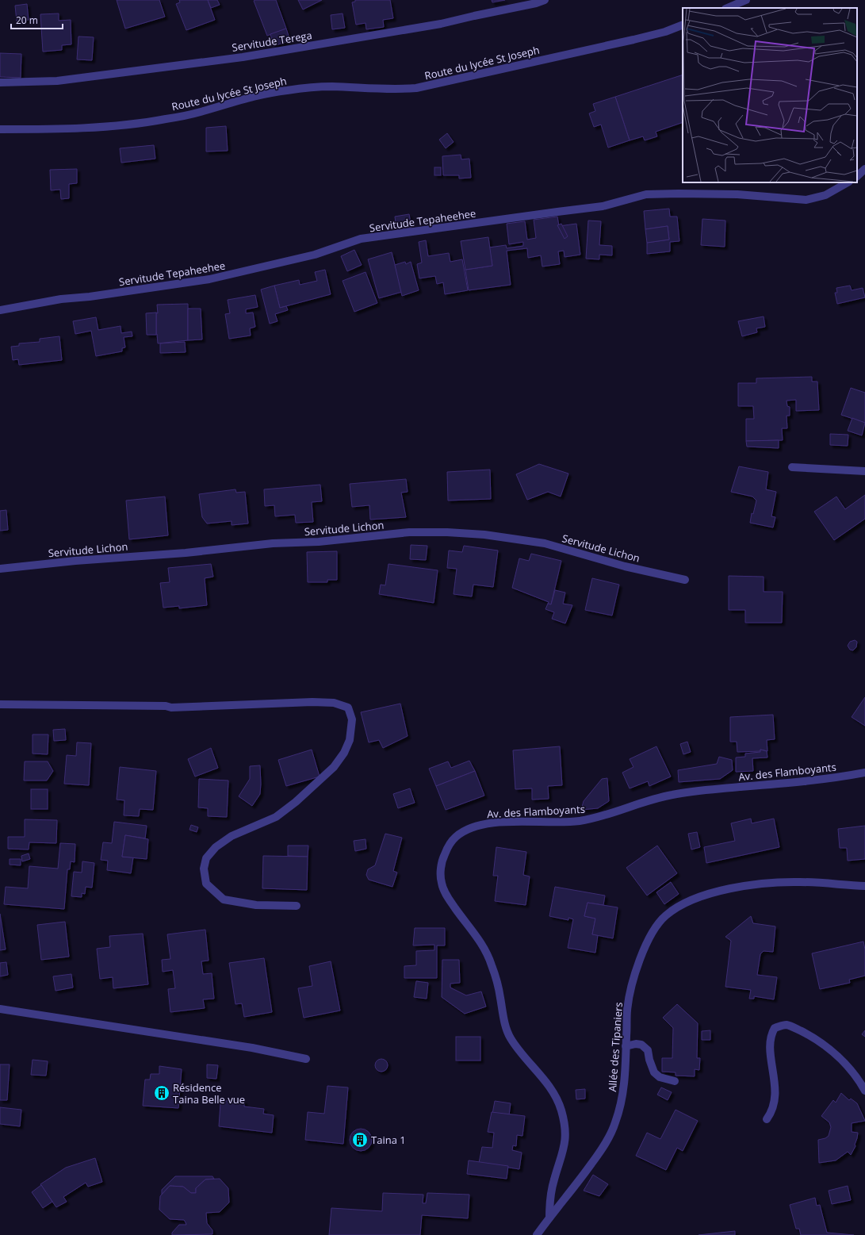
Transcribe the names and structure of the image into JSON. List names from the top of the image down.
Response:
{
  "streets": {
    "street": [
      "Servitude Terega",
      "Route du lycée St Joseph",
      "Servitude Tepaheehee",
      "Servitude Lichon",
      "Av. des Flamboyants",
      "Allée des Tipaniers"
    ]
  },
  "crossings": [
    ["Av. des Flamboyants", "Allée des Tipaniers"]
  ],
  "places": {
    "building": ["Résidence Taina Belle vue", "Taina 1"]
  },
  "scale_bar": "20 m"
}
